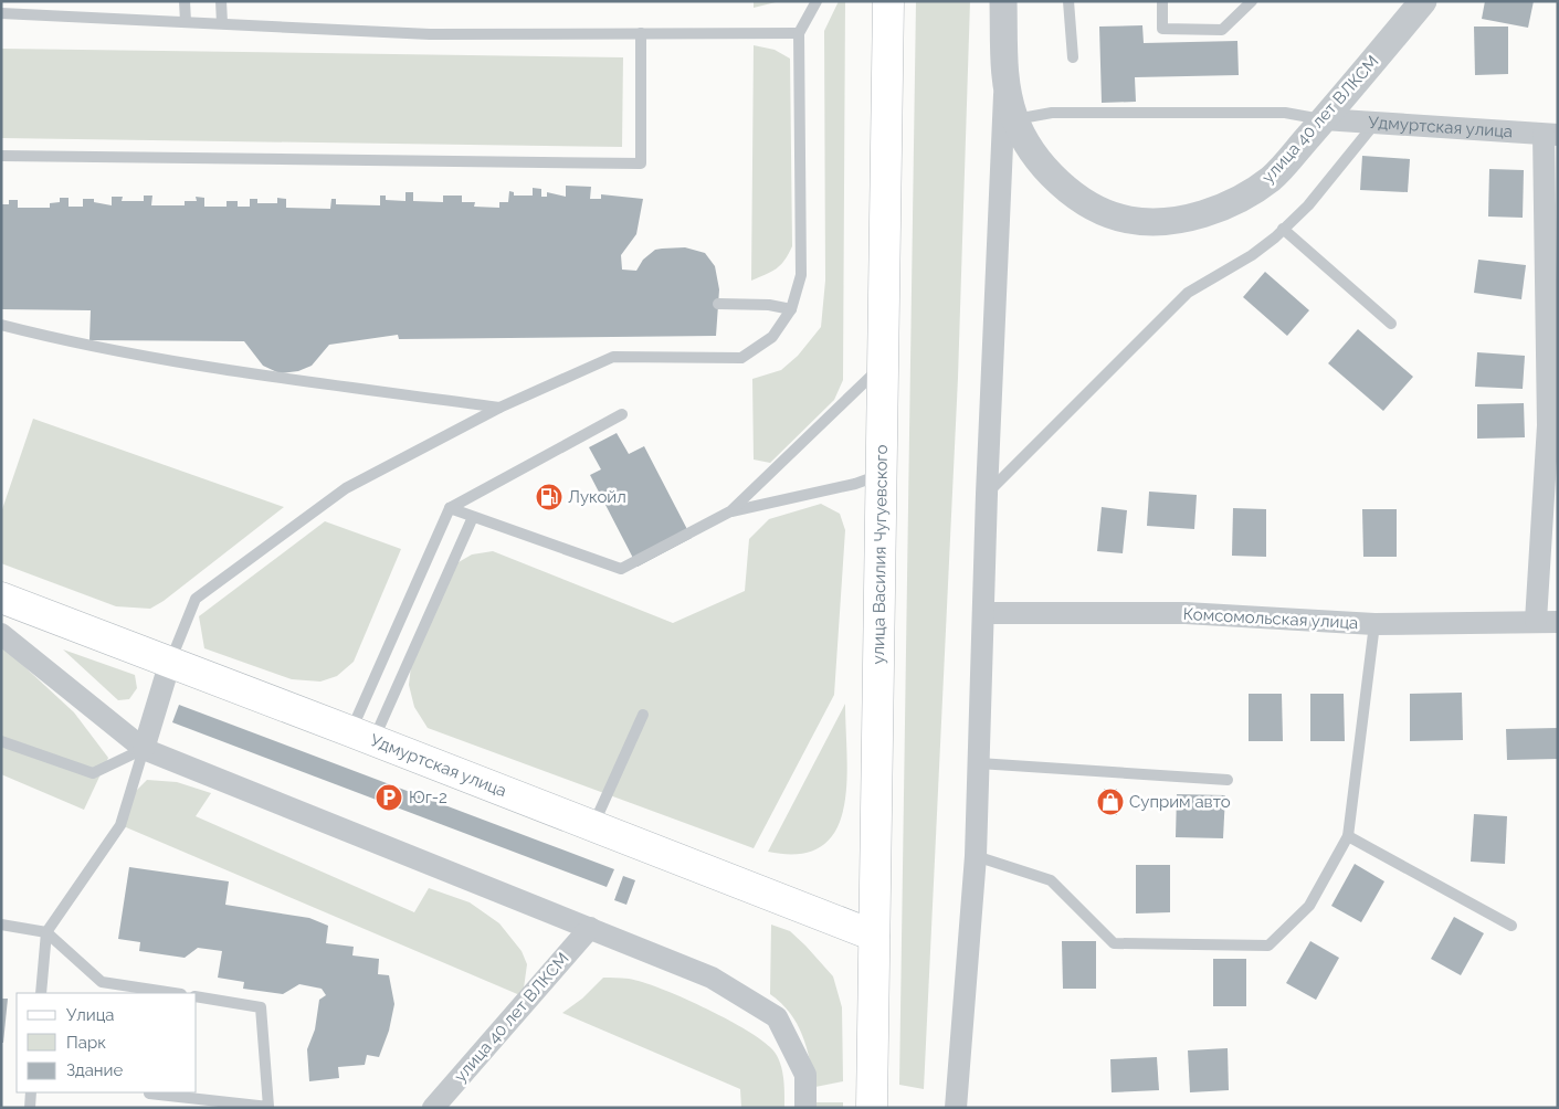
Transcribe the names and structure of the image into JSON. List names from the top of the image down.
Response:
{
  "streets": {
    "main road": ["Удмуртская улица", "улица Василия Чугуевского"],
    "street": ["улица 40 лет ВЛКСМ", "Комсомольская улица"]
  },
  "crossings": [
    ["улица 40 лет ВЛКСМ", "Удмуртская улица"],
    ["Удмуртская улица", "улица Василия Чугуевского"]
  ],
  "places": {
    "fuel station": ["Лукойл"],
    "parking": ["Юг-2"],
    "shop": ["Суприм авто"]
  },
  "legend": ["Улица", "Парк", "Здание"]
}
